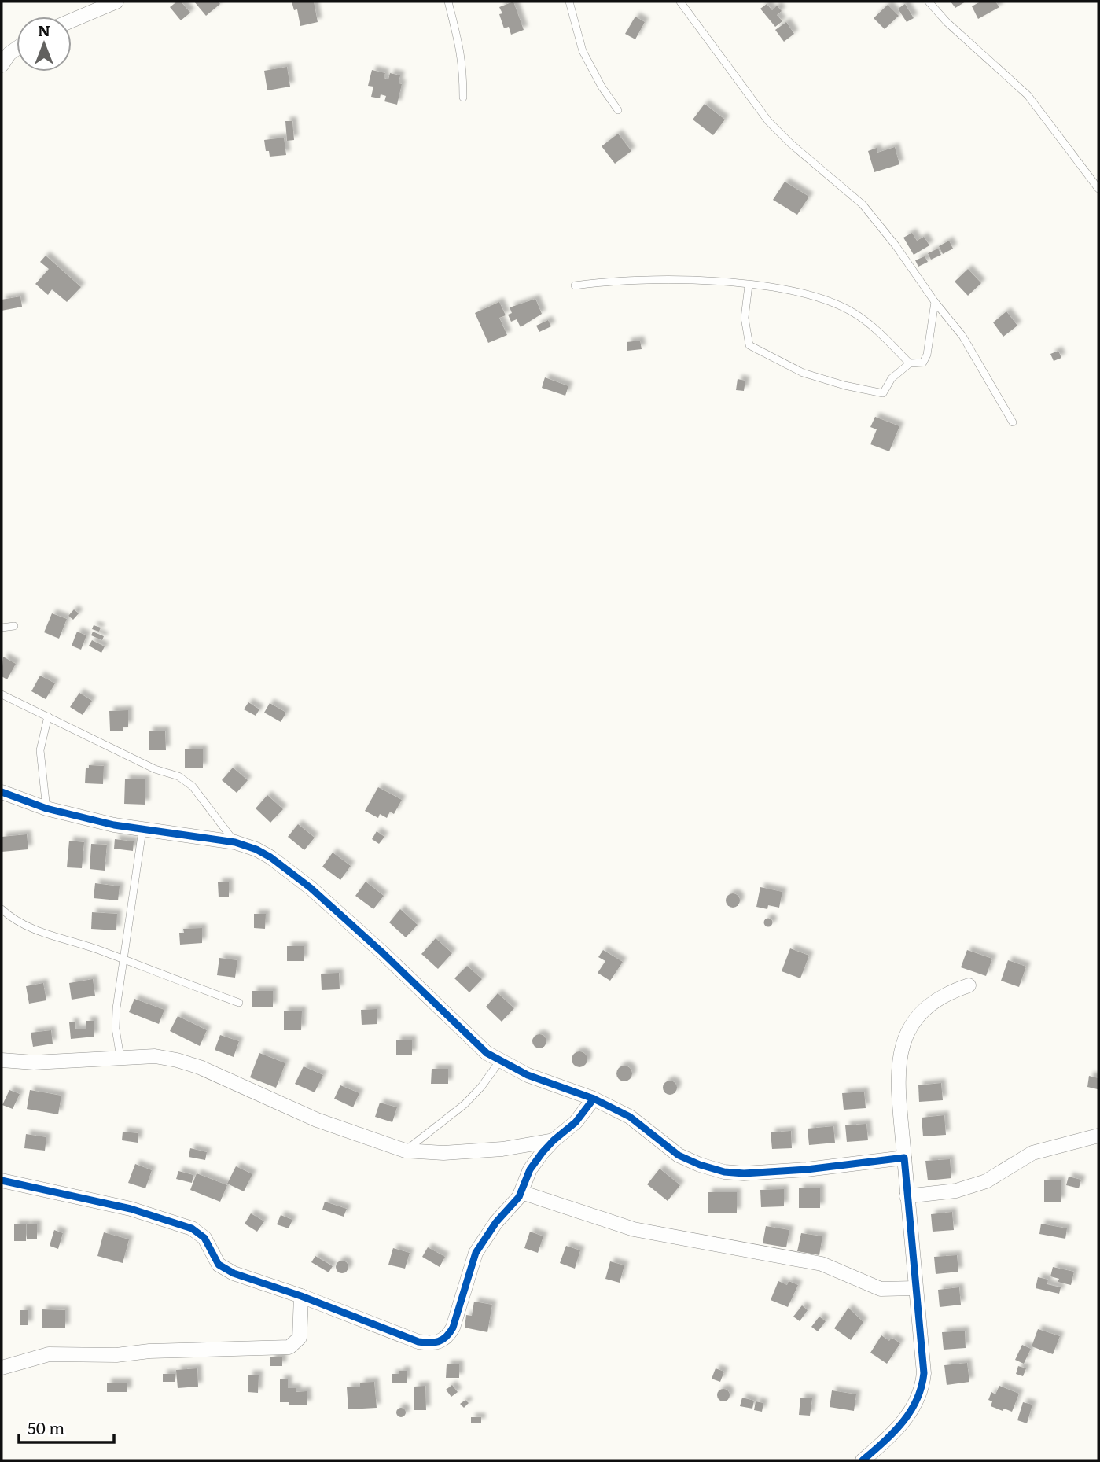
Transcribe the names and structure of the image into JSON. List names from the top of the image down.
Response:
{
  "scale_bar": "50 m",
  "north": "top"
}
